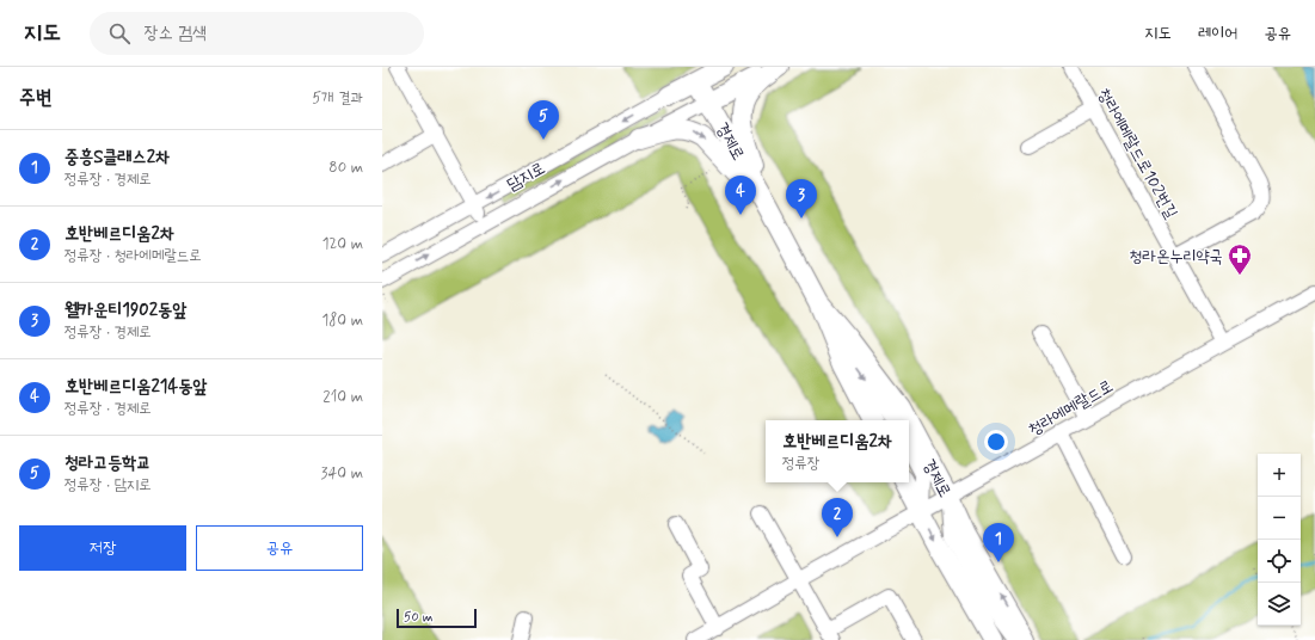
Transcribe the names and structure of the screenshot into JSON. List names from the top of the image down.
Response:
{
  "streets": {
    "main road": ["경제로"],
    "street": ["청라에메랄드로102번길", "담지로", "청라에메랄드로"]
  },
  "crossings": [
    ["경제로", "청라에메랄드로"],
    ["청라에메랄드로102번길", "청라에메랄드로"]
  ],
  "places": {
    "pharmacy": ["청라온누리약국"]
  },
  "scale_bar": "50 m",
  "page": {
    "header": "지도",
    "search": "장소 검색",
    "nav": ["지도", "레이어", "공유"],
    "heading": ["주변", "5개 결과"],
    "pins": [
      "5",
      "4",
      "3",
      "2",
      "1"
    ],
    "list": [
      {
        "mark": "1",
        "name": "중흥S클래스2차",
        "note": "정류장 · 경제로",
        "value": "80 m"
      },
      {
        "mark": "2",
        "name": "호반베르디움2차",
        "note": "정류장 · 청라에메랄드로",
        "value": "120 m"
      },
      {
        "mark": "3",
        "name": "웰카운티1902동앞",
        "note": "정류장 · 경제로",
        "value": "180 m"
      },
      {
        "mark": "4",
        "name": "호반베르디움214동앞",
        "note": "정류장 · 경제로",
        "value": "210 m"
      },
      {
        "mark": "5",
        "name": "청라고등학교",
        "note": "정류장 · 담지로",
        "value": "340 m"
      }
    ],
    "popup": ["호반베르디움2차", "정류장"],
    "map_buttons": ["+", "−"],
    "buttons": ["저장", "공유"],
    "scale": "50 m"
  }
}
